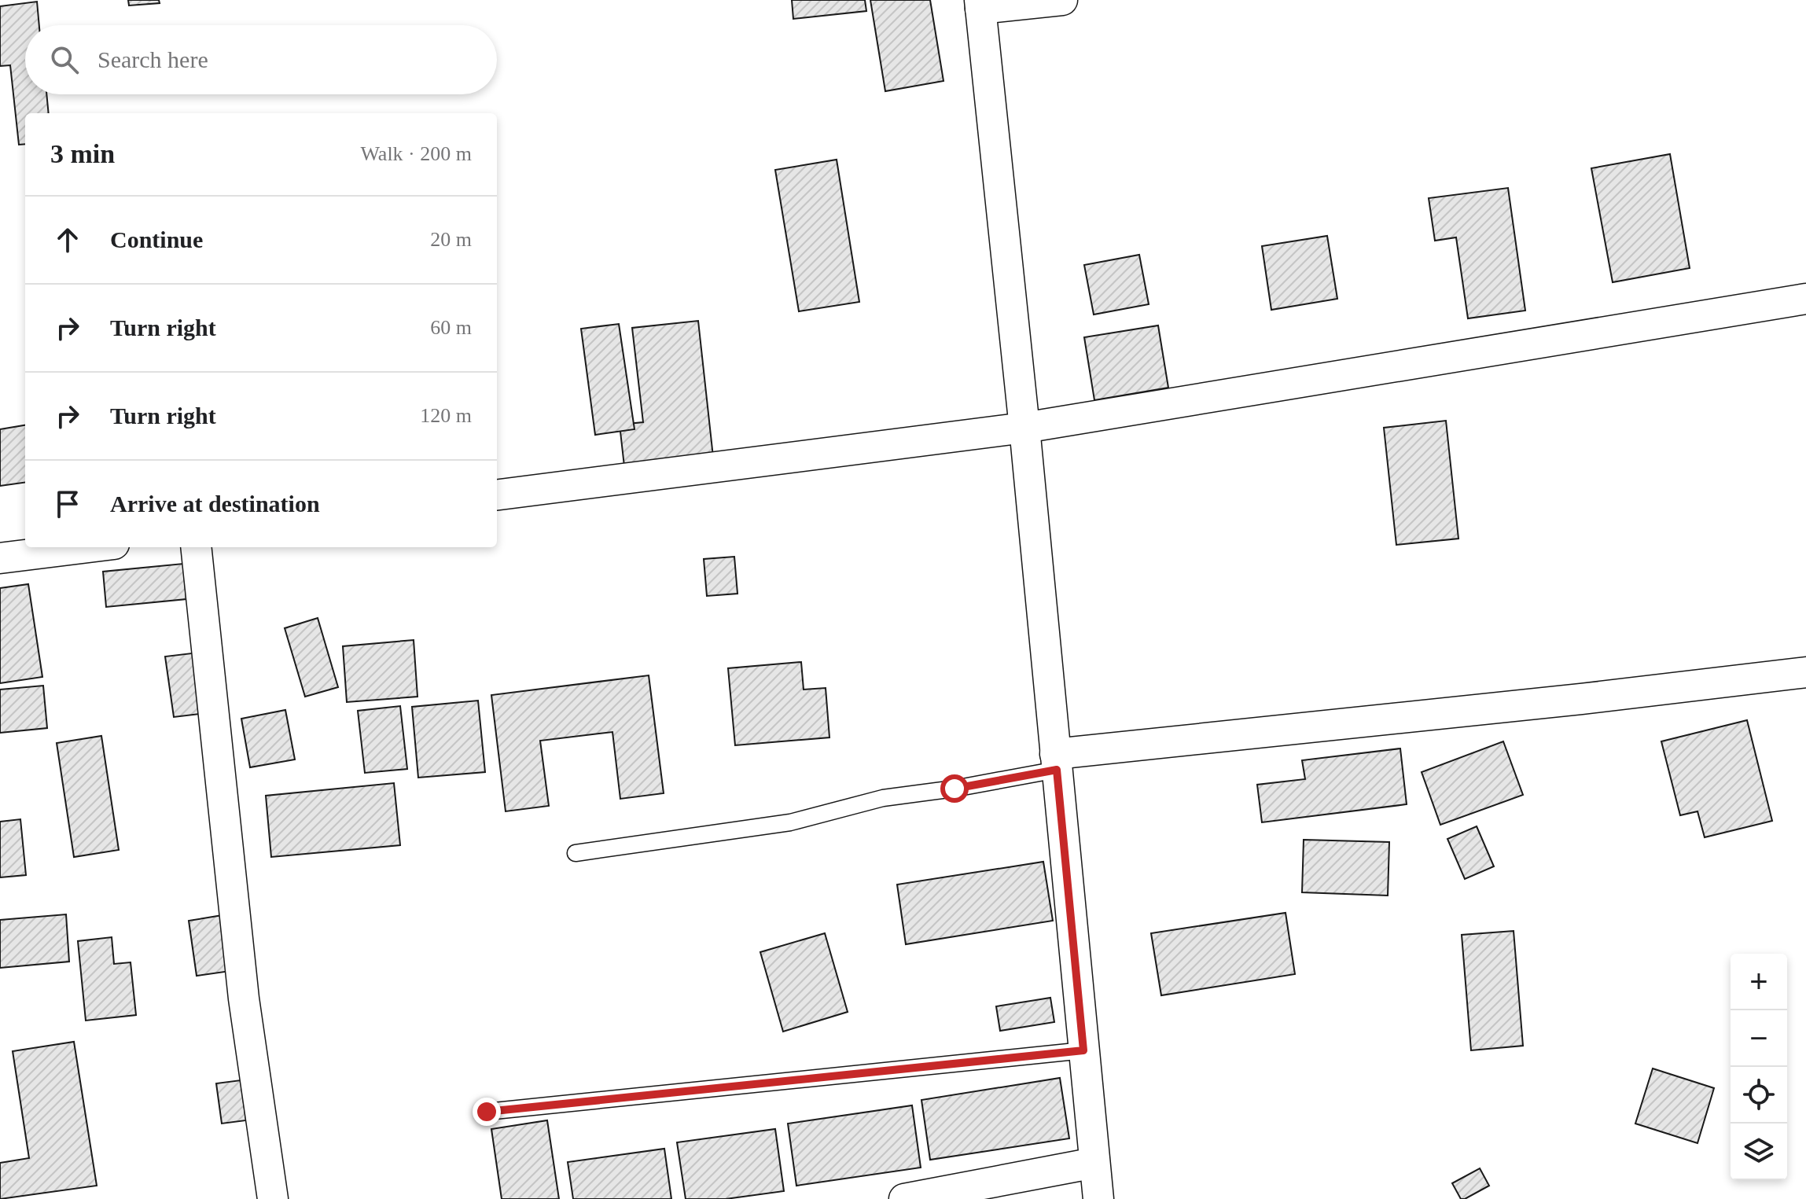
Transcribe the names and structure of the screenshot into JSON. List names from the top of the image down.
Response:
{
  "page": {
    "search": "Search here",
    "heading": ["3 min", "Walk · 200 m"],
    "list": [
      ["Continue", "20 m"],
      ["Turn right", "60 m"],
      ["Turn right", "120 m"],
      "Arrive at destination"
    ],
    "map_buttons": ["+", "−"]
  }
}
